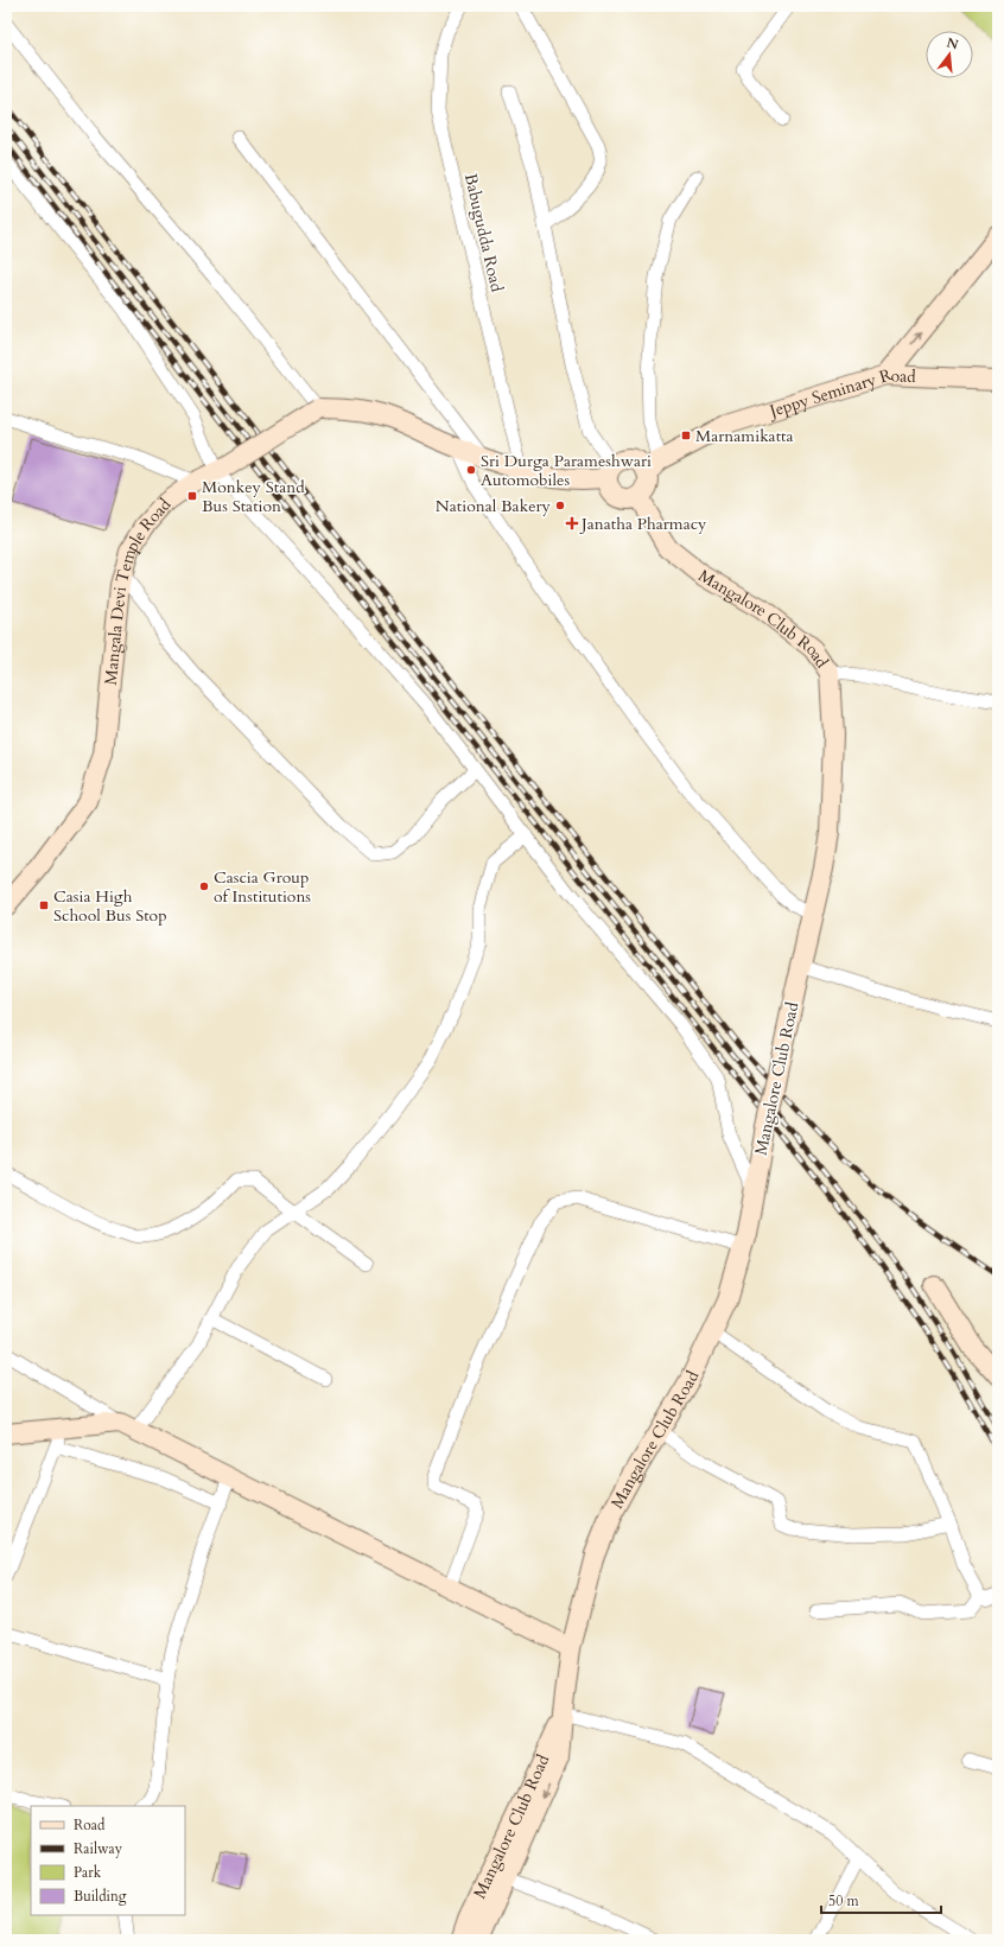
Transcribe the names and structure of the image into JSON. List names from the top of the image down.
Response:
{
  "streets": {
    "street": [
      "Babugudda Road",
      "Jeppy Seminary Road",
      "Mangala Devi Temple Road",
      "Mangalore Club Road"
    ]
  },
  "crossings": [
    ["Jeppy Seminary Road", "Mangalore Club Road"]
  ],
  "places": {
    "transit": ["Marnamikatta", "Monkey Stand Bus Station", "Casia High School Bus Stop"],
    "other": ["Sri Durga Parameshwari Automobiles", "National Bakery", "Cascia Group of Institutions"],
    "health": ["Janatha Pharmacy"]
  },
  "legend": [
    "Road",
    "Railway",
    "Park",
    "Building"
  ],
  "scale_bar": "50 m",
  "north": "top"
}
